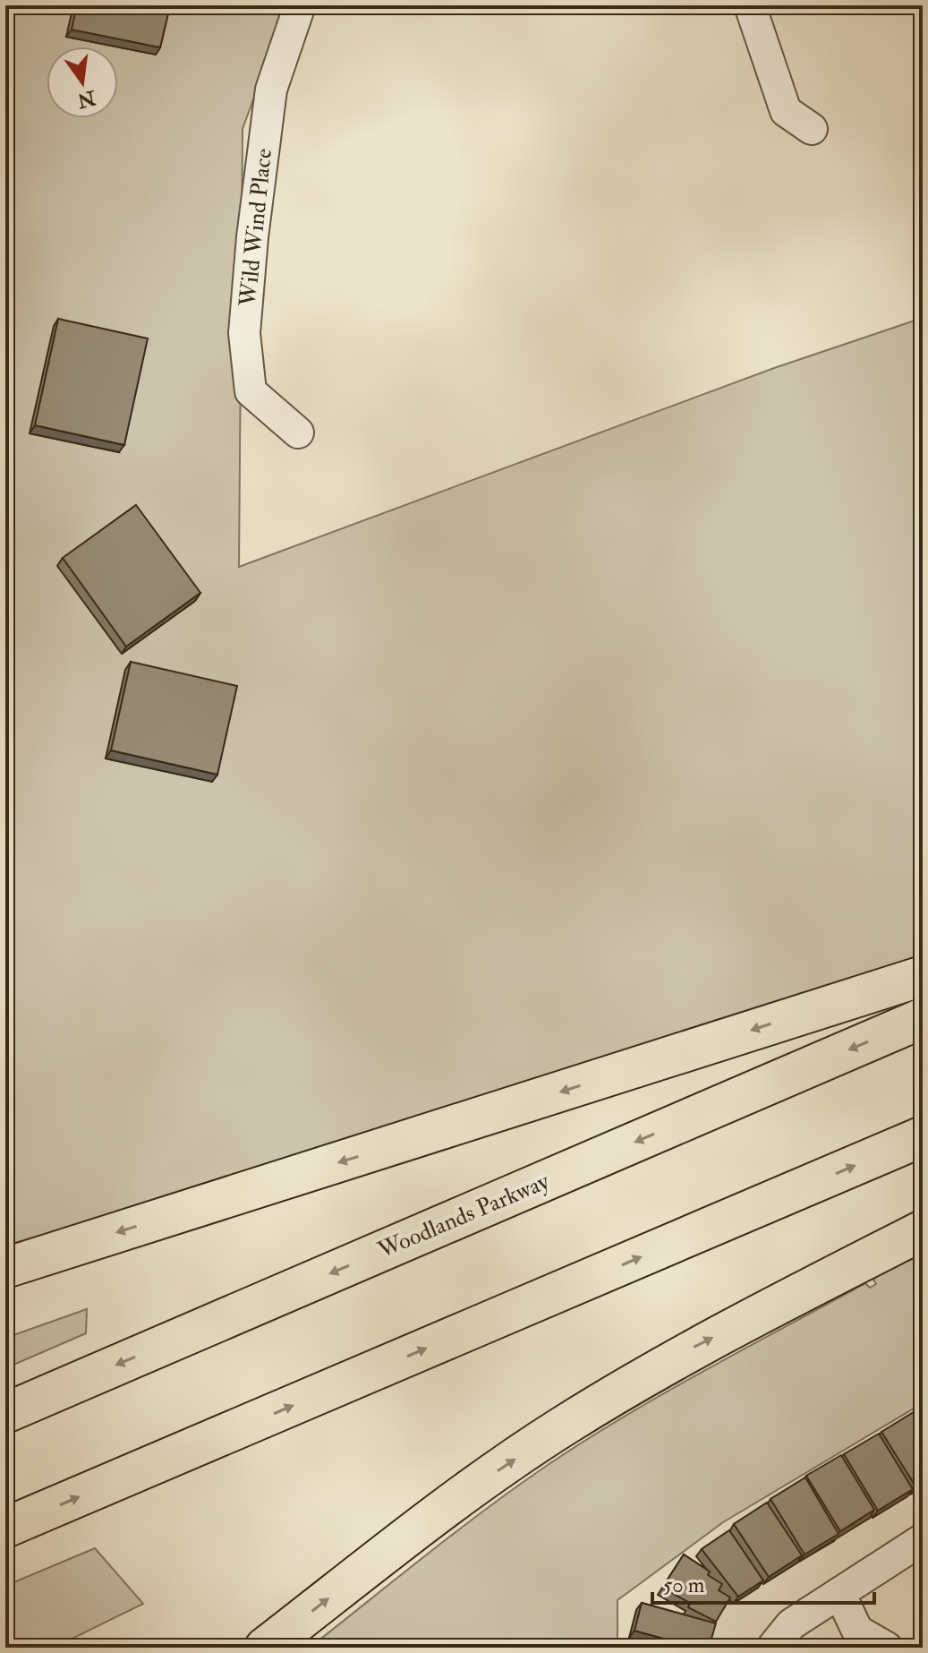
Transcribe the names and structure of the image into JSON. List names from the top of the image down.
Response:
{
  "streets": {
    "main road": ["Woodlands Parkway"],
    "street": ["Wild Wind Place"]
  },
  "scale_bar": "50 m",
  "north": "bottom"
}
